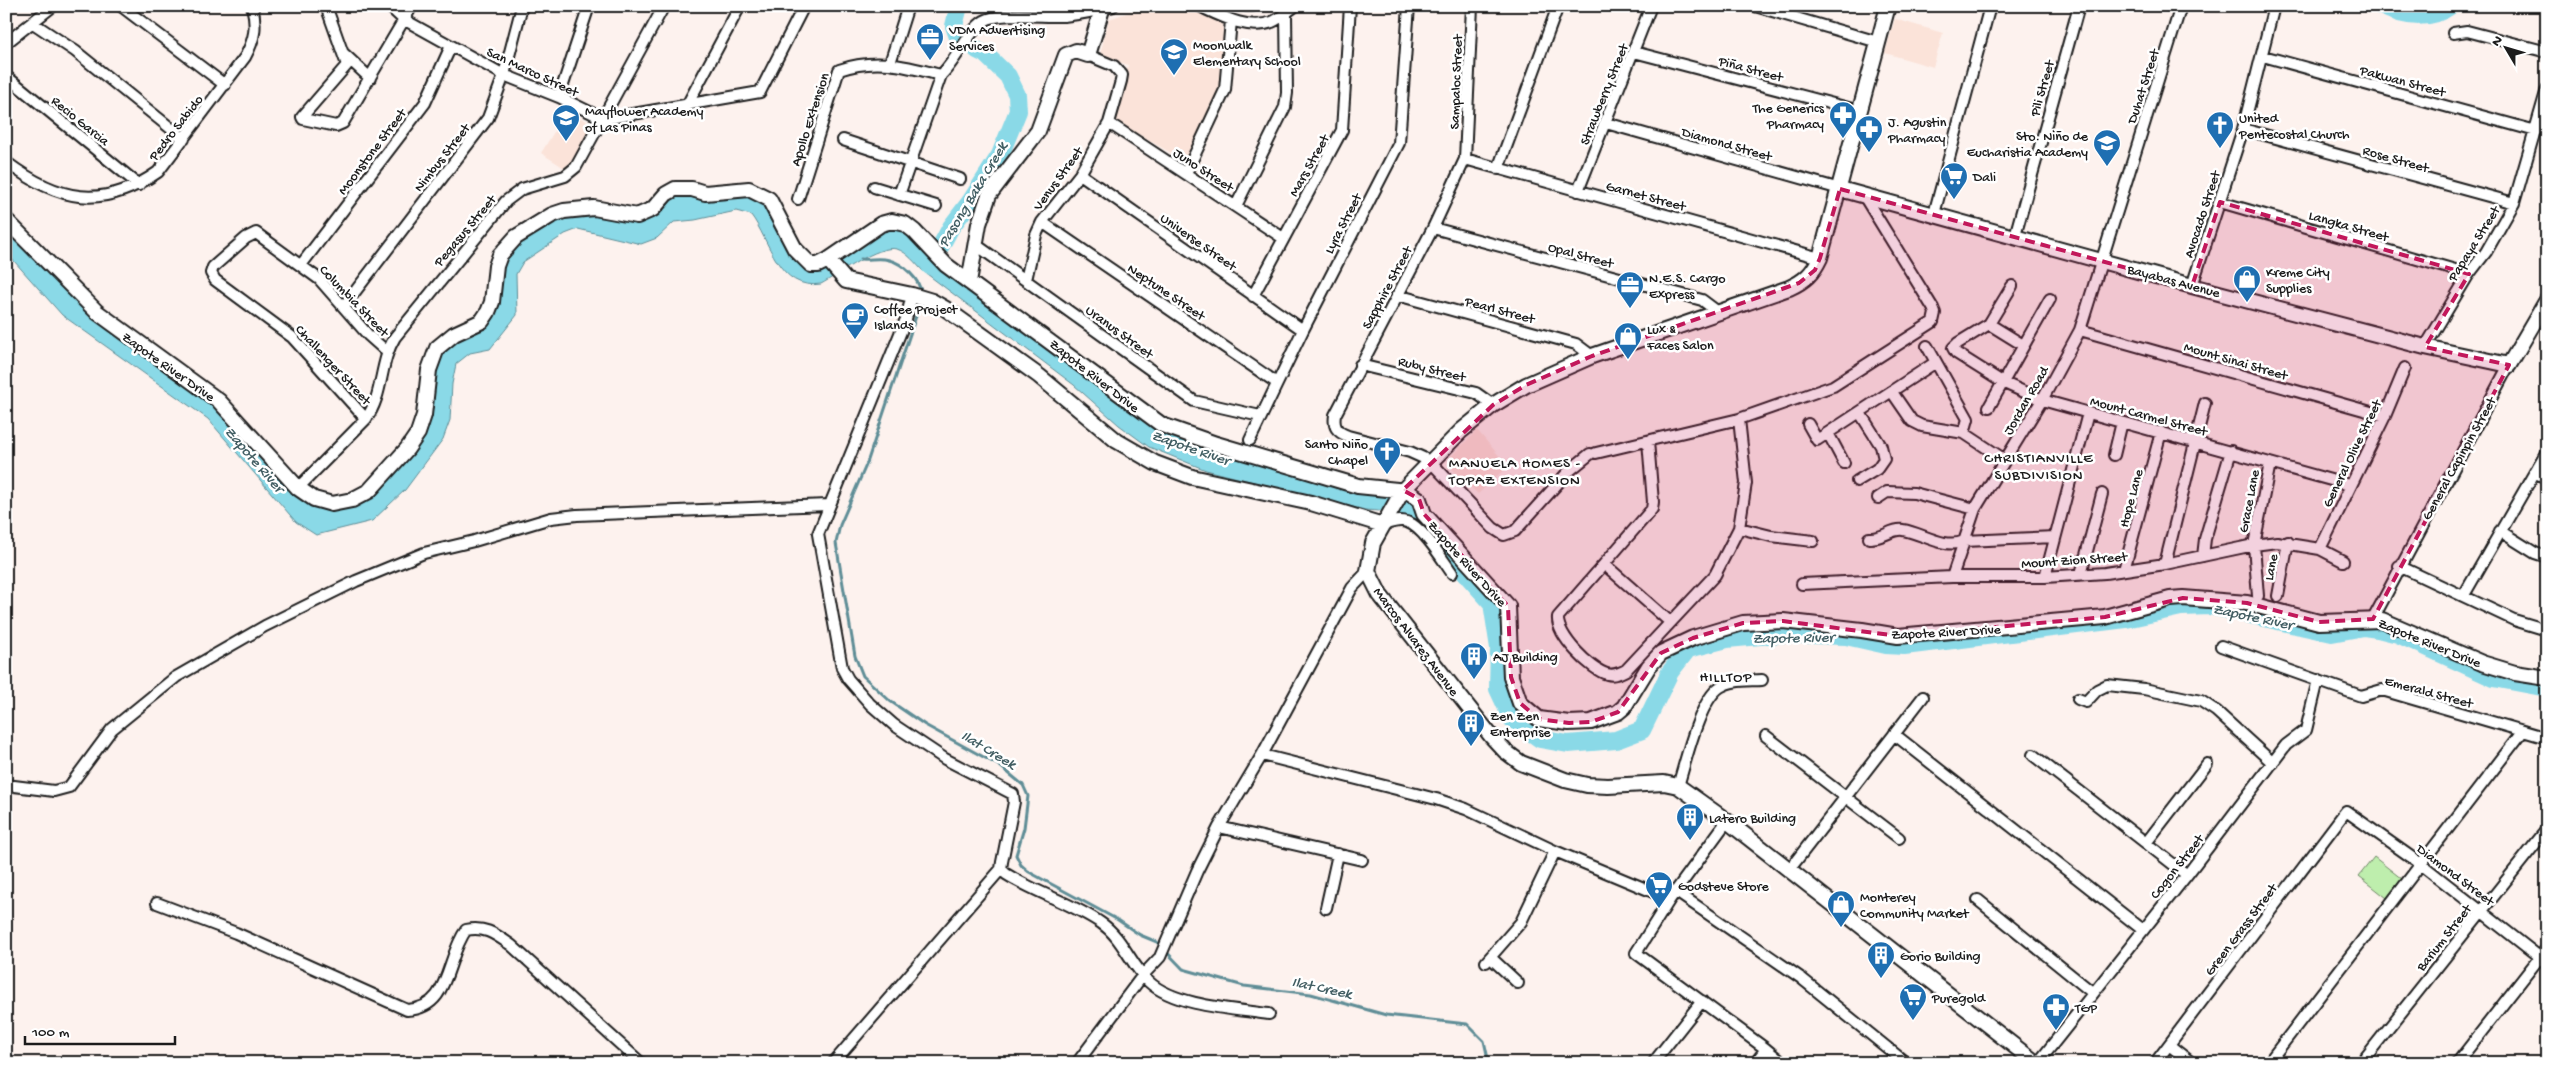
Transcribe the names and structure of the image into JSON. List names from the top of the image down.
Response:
{
  "streets": {
    "main road": [
      "Bayabas Avenue",
      "Zapote River Drive",
      "General Capinpin Street",
      "Marcos Alvarez Avenue"
    ],
    "street": [
      "Piña Street",
      "San Marco Street",
      "Pakwan Street",
      "Sampaloc Street",
      "Duhat Street",
      "Pili Street",
      "Strawberry Street",
      "Apollo Extension",
      "Recio Garcia",
      "Pedro Sabido",
      "Diamond Street",
      "Moonstone Street",
      "Nimbus Street",
      "Rose Street",
      "Mars Street",
      "Juno Street",
      "Venus Street",
      "Garnet Street",
      "Avocado Street",
      "Lyra Street",
      "Langka Street",
      "Pegasus Street",
      "Universe Street",
      "Papaya Street",
      "Opal Street",
      "Sapphire Street",
      "Neptune Street",
      "Columbia Street",
      "Pearl Street",
      "Uranus Street",
      "Mount Sinai Street",
      "Challenger Street",
      "Ruby Street",
      "Jordan Road",
      "Mount Carmel Street",
      "General Olive Street",
      "Hope Lane",
      "Grace Lane",
      "Mount Zion Street",
      "Lane",
      "Emerald Street",
      "Cogon Street",
      "Green Grass Street",
      "Barium Street"
    ]
  },
  "crossings": [
    ["Piña Street", "Strawberry Street"],
    ["Piña Street", "Marcos Alvarez Avenue"],
    ["San Marco Street", "Moonstone Street"],
    ["San Marco Street", "Nimbus Street"],
    ["San Marco Street", "Pegasus Street"],
    ["Pakwan Street", "Avocado Street"],
    ["Pakwan Street", "Papaya Street"],
    ["Sampaloc Street", "Garnet Street"],
    ["Sampaloc Street", "Sapphire Street"],
    ["Duhat Street", "Bayabas Avenue"],
    ["Duhat Street", "Jordan Road"],
    ["Pili Street", "Bayabas Avenue"],
    ["Strawberry Street", "Diamond Street"],
    ["Strawberry Street", "Garnet Street"],
    ["Recio Garcia", "Pedro Sabido"],
    ["Diamond Street", "Bayabas Avenue"],
    ["Diamond Street", "Marcos Alvarez Avenue"],
    ["Diamond Street", "Green Grass Street"],
    ["Diamond Street", "Barium Street"],
    ["Moonstone Street", "Columbia Street"],
    ["Nimbus Street", "Columbia Street"],
    ["Rose Street", "Avocado Street"],
    ["Rose Street", "Papaya Street"],
    ["Mars Street", "Juno Street"],
    ["Mars Street", "Universe Street"],
    ["Juno Street", "Venus Street"],
    ["Venus Street", "Universe Street"],
    ["Venus Street", "Neptune Street"],
    ["Venus Street", "Uranus Street"],
    ["Garnet Street", "Sapphire Street"],
    ["Garnet Street", "Marcos Alvarez Avenue"],
    ["Avocado Street", "Langka Street"],
    ["Avocado Street", "Bayabas Avenue"],
    ["Lyra Street", "Universe Street"],
    ["Lyra Street", "Neptune Street"],
    ["Lyra Street", "Uranus Street"],
    ["Langka Street", "Papaya Street"],
    ["Pegasus Street", "Columbia Street"],
    ["Pegasus Street", "Challenger Street"],
    ["Pegasus Street", "Zapote River Drive"],
    ["Papaya Street", "Bayabas Avenue"],
    ["Opal Street", "Sapphire Street"],
    ["Opal Street", "Marcos Alvarez Avenue"],
    ["Bayabas Avenue", "Jordan Road"],
    ["Bayabas Avenue", "General Capinpin Street"],
    ["Bayabas Avenue", "Marcos Alvarez Avenue"],
    ["Sapphire Street", "Pearl Street"],
    ["Sapphire Street", "Ruby Street"],
    ["Sapphire Street", "Marcos Alvarez Avenue"],
    ["Columbia Street", "Challenger Street"],
    ["Pearl Street", "Marcos Alvarez Avenue"],
    ["Mount Sinai Street", "Jordan Road"],
    ["Mount Sinai Street", "General Olive Street"],
    ["Zapote River Drive", "General Capinpin Street"],
    ["Zapote River Drive", "Marcos Alvarez Avenue"],
    ["Ruby Street", "Marcos Alvarez Avenue"],
    ["Jordan Road", "Mount Carmel Street"],
    ["Jordan Road", "Mount Zion Street"],
    ["Mount Carmel Street", "General Olive Street"],
    ["Mount Carmel Street", "Hope Lane"],
    ["Mount Carmel Street", "Grace Lane"],
    ["General Olive Street", "Mount Zion Street"],
    ["Hope Lane", "Mount Zion Street"],
    ["Grace Lane", "Mount Zion Street"],
    ["Mount Zion Street", "Lane"],
    ["Marcos Alvarez Avenue", "Cogon Street"],
    ["Emerald Street", "Cogon Street"]
  ],
  "districts": ["CHRISTIANVILLE SUBDIVISION", "MANUELA HOMES - TOPAZ EXTENSION", "HILLTOP"],
  "water": ["Pasong Baka Creek", "Zapote River", "Ilat Creek"],
  "places": {
    "office": ["VDM Advertising Services", "N.E.S. Cargo Express"],
    "school or university": ["Moonwalk Elementary School", "Mayflower Academy of Las Pinas", "Sto. Niño de Eucharistia Academy"],
    "pharmacy": ["The Generics Pharmacy", "J. Agustin Pharmacy", "TGP"],
    "church": ["United Pentecostal Church", "Santo Niño Chapel"],
    "supermarket": ["Dali", "Godsteve Store", "Puregold"],
    "shop": ["Kreme City Supplies", "Lux & Faces Salon", "Monterey Community Market"],
    "cafe": ["Coffee Project Islands"],
    "building": [
      "AJ Building",
      "Zen Zen Enterprise",
      "Latero Building",
      "Gorio Building"
    ]
  },
  "scale_bar": "100 m",
  "north": "top left"
}
